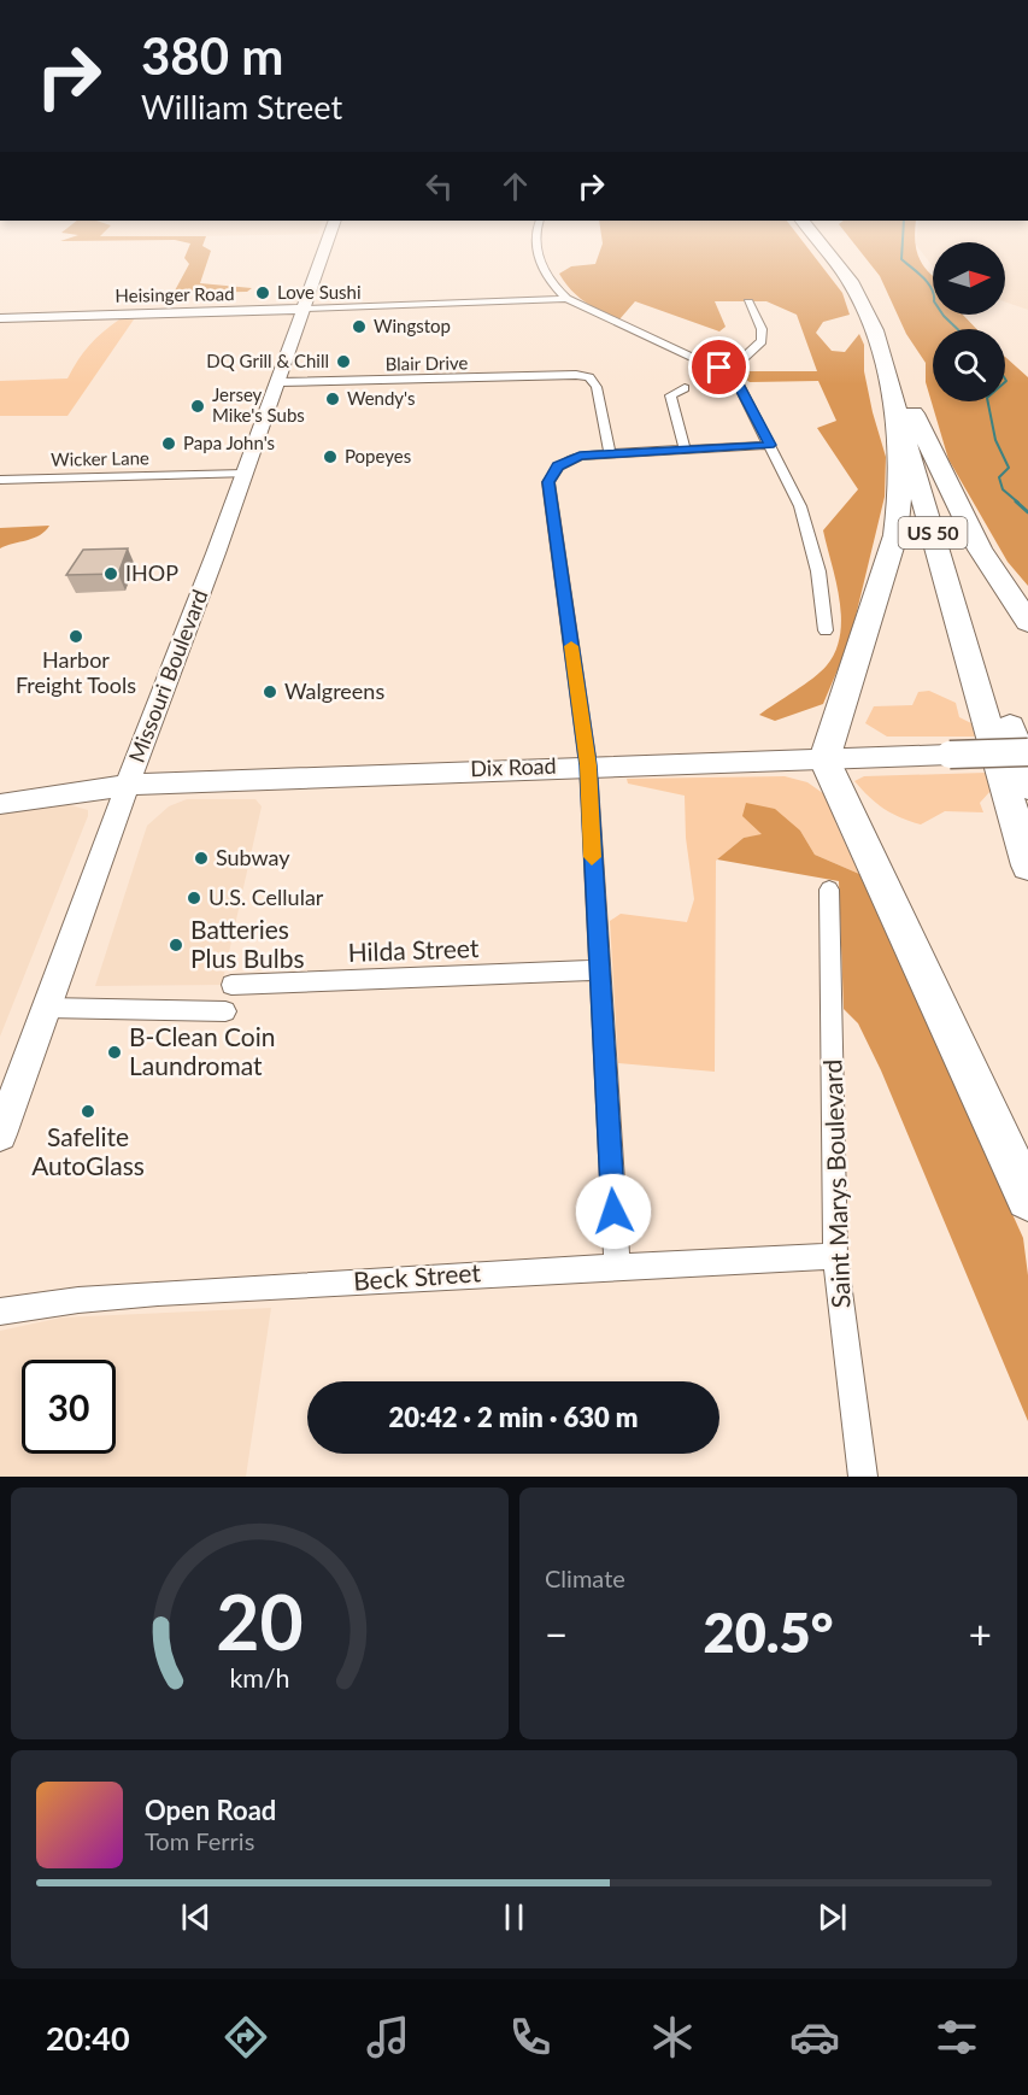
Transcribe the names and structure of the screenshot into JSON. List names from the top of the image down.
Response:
{
  "streets": {
    "highway": ["US 50"],
    "main road": ["Heisinger Road", "Missouri Boulevard", "Dix Road"],
    "street": [
      "Blair Drive",
      "Wicker Lane",
      "Hilda Street",
      "Saint Marys Boulevard",
      "Beck Street"
    ]
  },
  "crossings": [
    ["Heisinger Road", "Missouri Boulevard"],
    ["Blair Drive", "Missouri Boulevard"],
    ["Wicker Lane", "Missouri Boulevard"],
    ["Missouri Boulevard", "Dix Road"],
    ["Saint Marys Boulevard", "Beck Street"]
  ],
  "places": [
    "Love Sushi",
    "Wingstop",
    "DQ Grill & Chill",
    "Wendy's",
    "Jersey Mike's Subs",
    "Papa John's",
    "Popeyes",
    "IHOP",
    "Harbor Freight Tools",
    "Walgreens",
    "Subway",
    "U.S. Cellular",
    "Batteries Plus Bulbs",
    "B-Clean Coin Laundromat",
    "Safelite AutoGlass"
  ],
  "north": "right",
  "page": {
    "turn": ["380 m", "William Street"],
    "limit": "30",
    "trip": "20:42 · 2 min · 630 m",
    "tile": "Climate",
    "heat": ["−", "20.5°", "+"],
    "song": ["Open Road", "Tom Ferris"],
    "tabs": "20:40",
    "gauge": ["20", "km/h"]
  }
}
